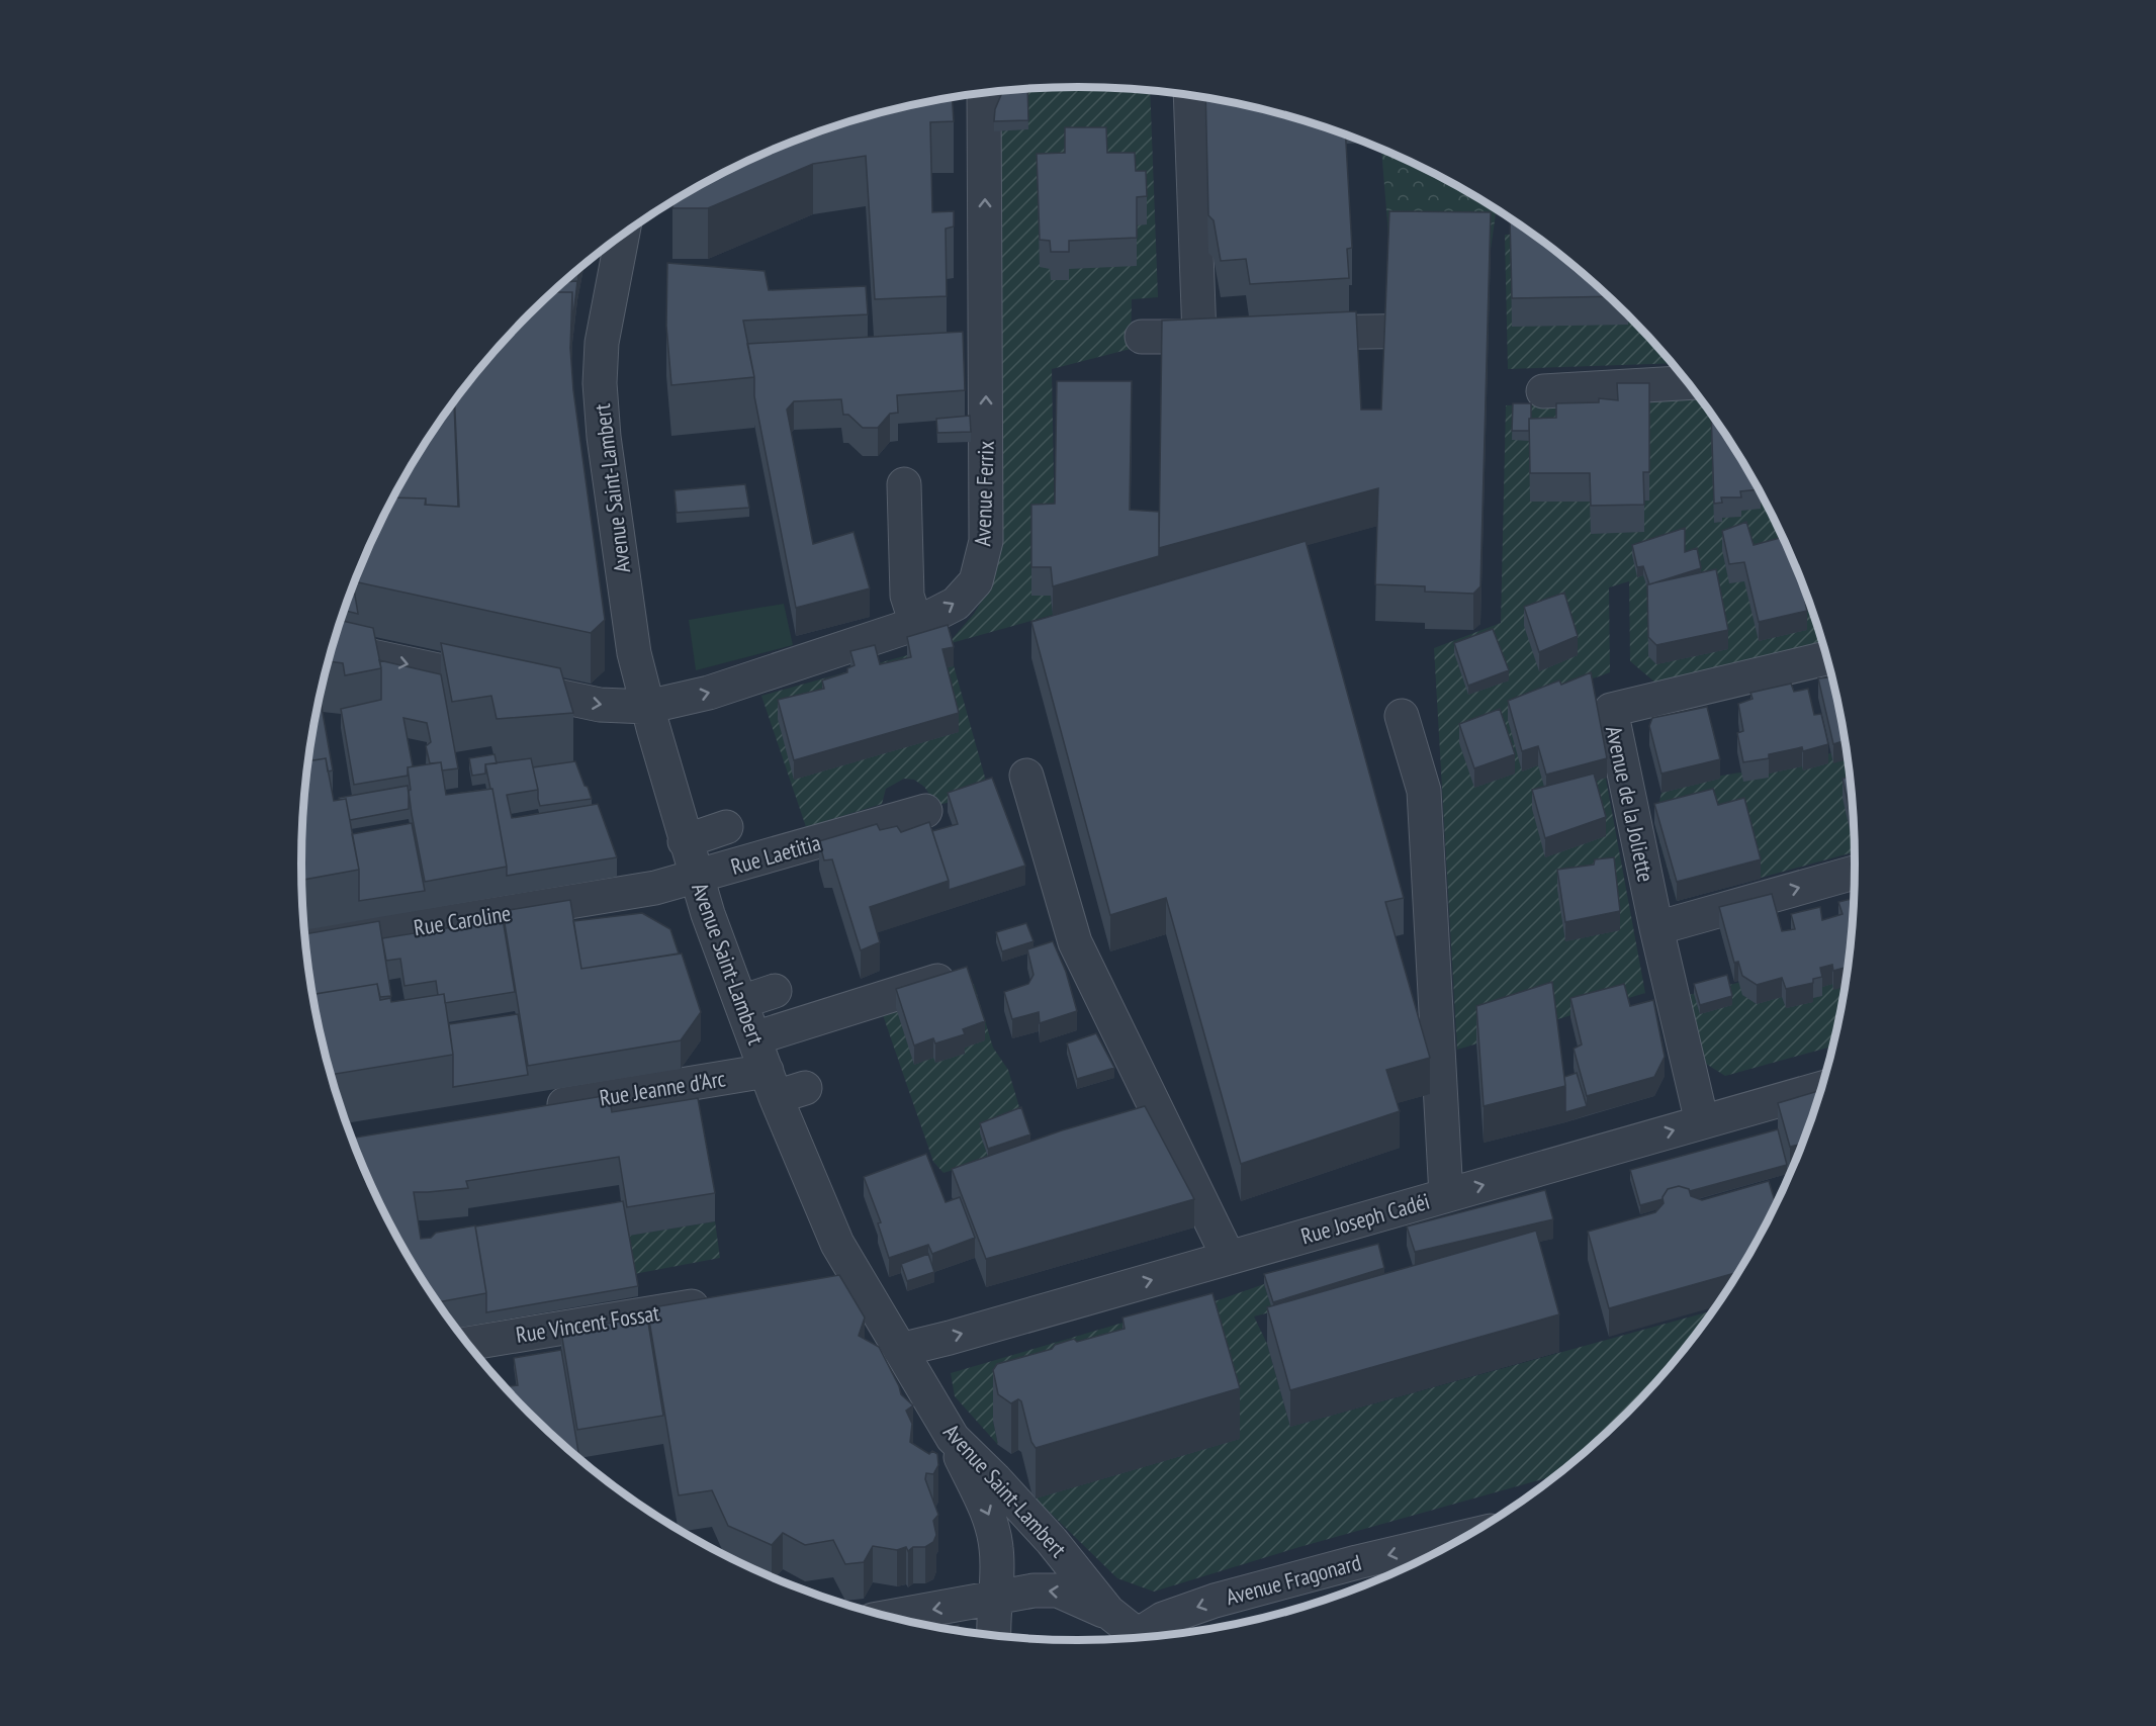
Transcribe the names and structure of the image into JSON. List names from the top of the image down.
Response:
{
  "streets": {
    "street": [
      "Avenue Saint-Lambert",
      "Avenue Ferrix",
      "Avenue de la Joliette",
      "Rue Laetitia",
      "Rue Caroline",
      "Rue Jeanne d'Arc",
      "Rue Joseph Cadéi",
      "Rue Vincent Fossat",
      "Avenue Fragonard"
    ]
  },
  "crossings": [
    ["Avenue Saint-Lambert", "Avenue Ferrix"],
    ["Avenue Saint-Lambert", "Rue Laetitia"],
    ["Avenue Saint-Lambert", "Rue Caroline"],
    ["Avenue Saint-Lambert", "Rue Jeanne d'Arc"],
    ["Avenue Saint-Lambert", "Rue Joseph Cadéi"],
    ["Avenue de la Joliette", "Rue Joseph Cadéi"],
    ["Rue Laetitia", "Rue Caroline"]
  ],
  "one_way": ["Rue Joseph Cadéi", "Avenue Fragonard"]
}
